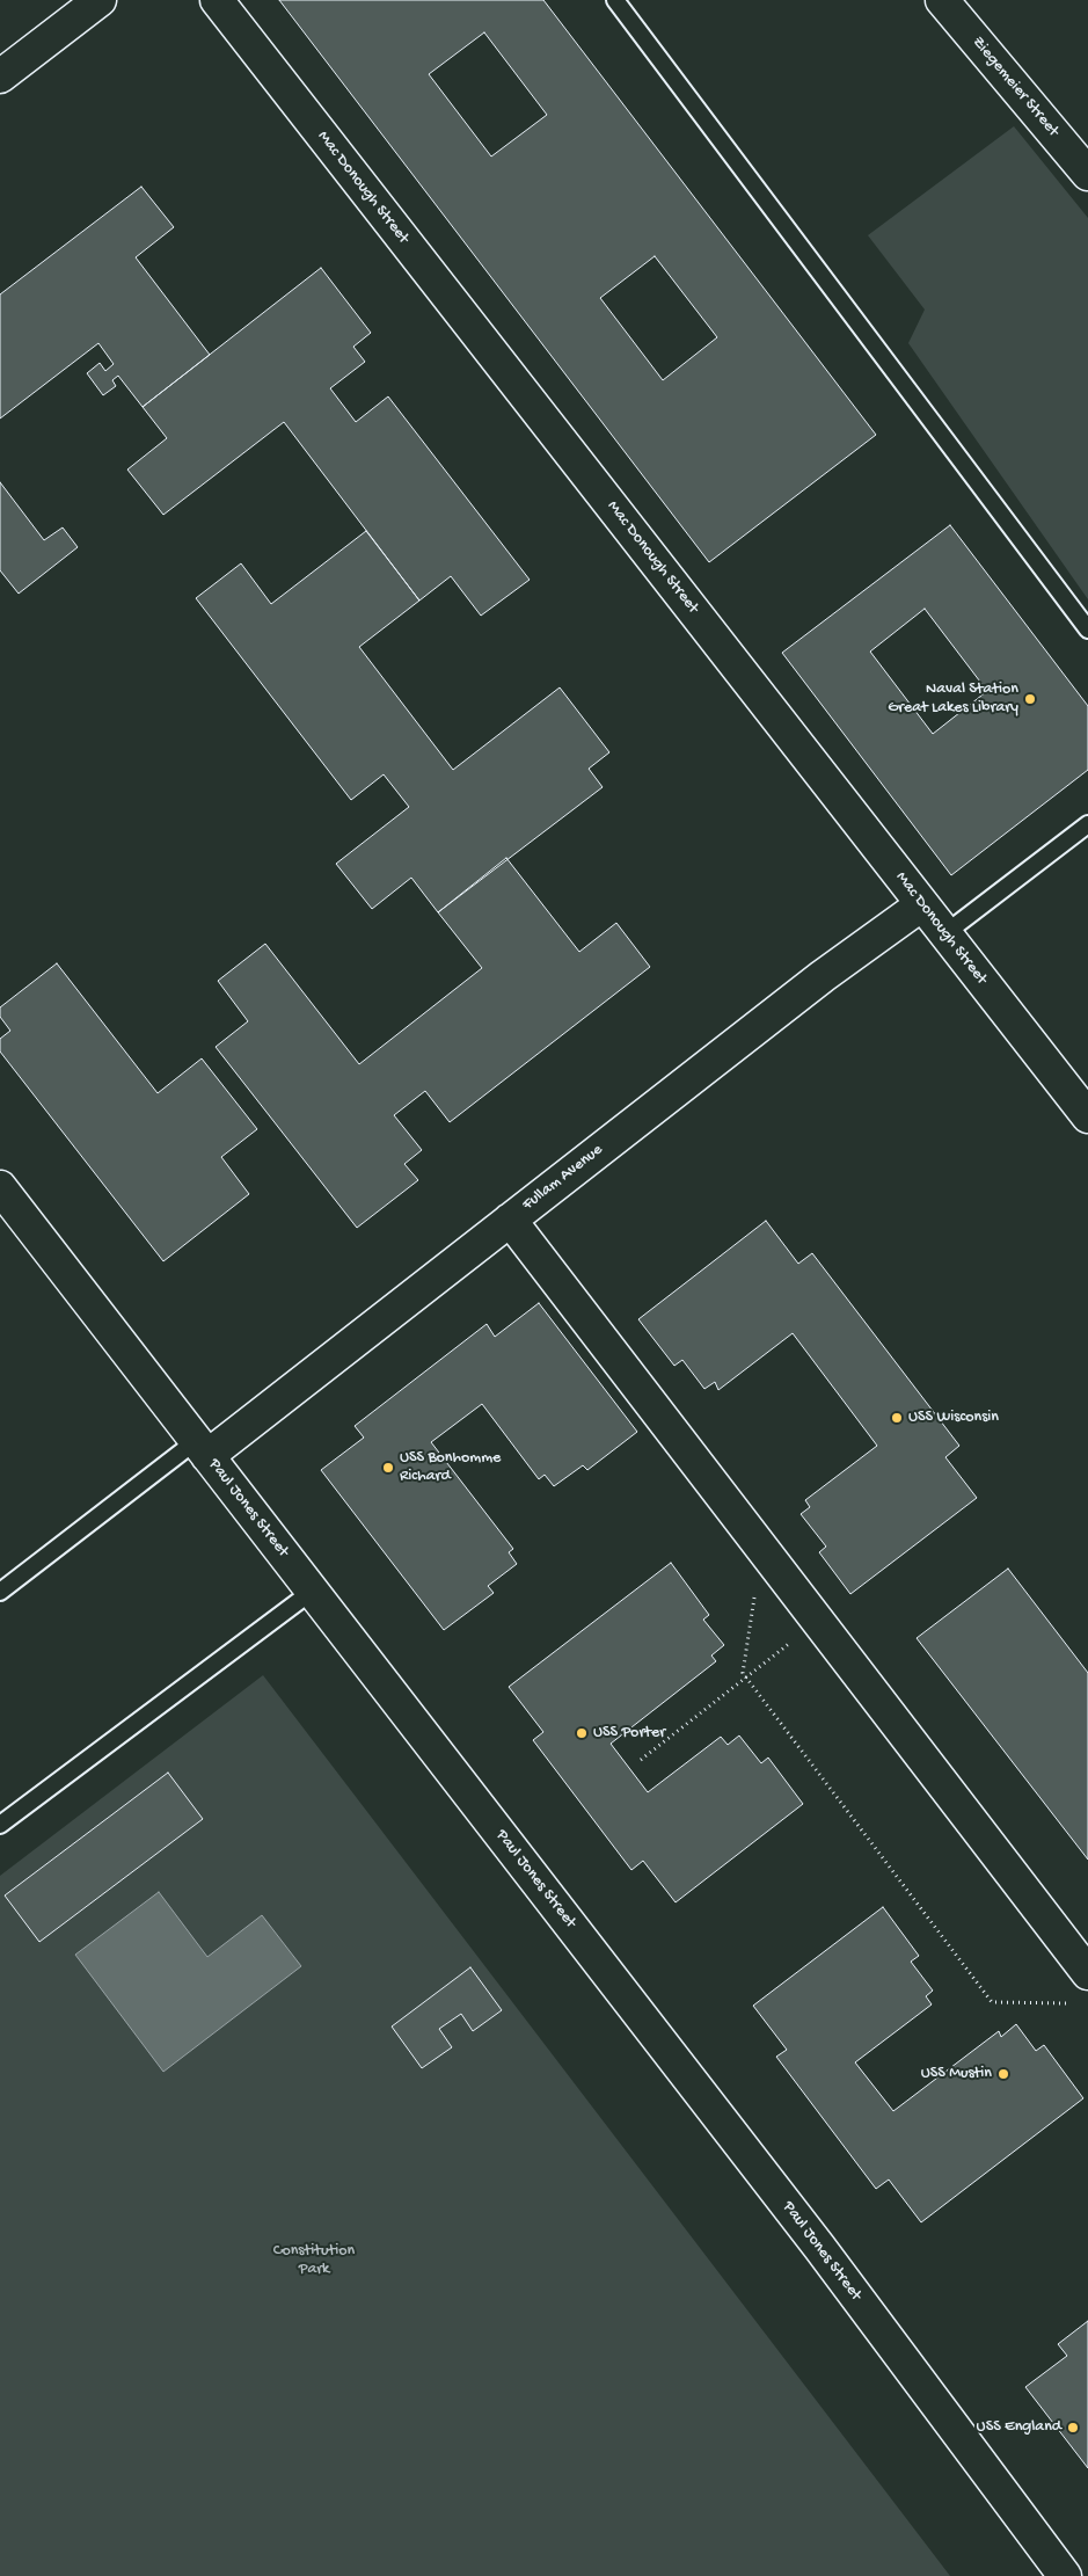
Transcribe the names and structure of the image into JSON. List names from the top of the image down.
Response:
{
  "streets": {
    "street": [
      "Ziegemeier Street",
      "Mac Donough Street",
      "Fullam Avenue",
      "Paul Jones Street"
    ]
  },
  "crossings": [
    ["Mac Donough Street", "Fullam Avenue"],
    ["Fullam Avenue", "Paul Jones Street"]
  ],
  "parks": ["Constitution Park"],
  "places": [
    "Naval Station Great Lakes Library",
    "USS Wisconsin",
    "USS Bonhomme Richard",
    "USS Porter",
    "USS Mustin",
    "USS England"
  ]
}
